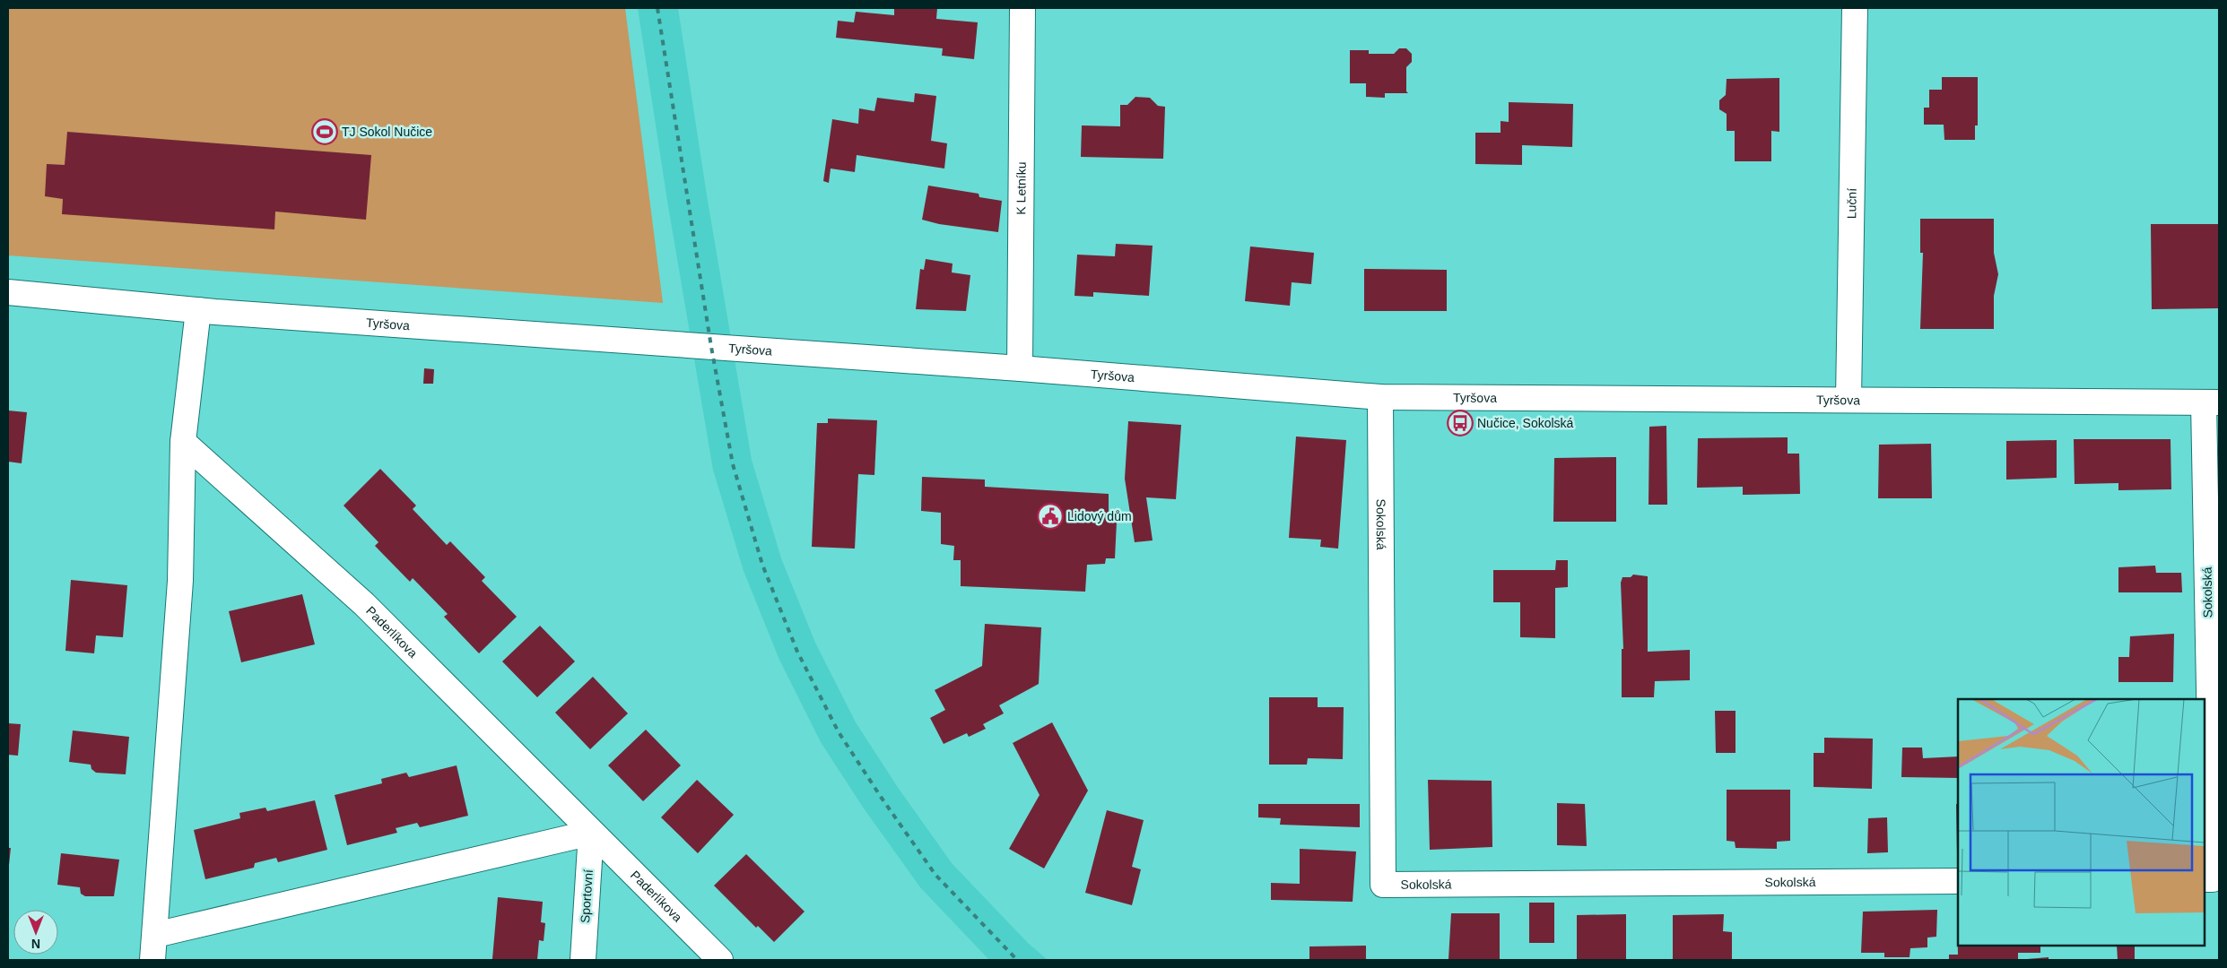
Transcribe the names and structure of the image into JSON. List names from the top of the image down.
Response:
{
  "streets": {
    "street": [
      "K Letníku",
      "Luční",
      "Tyršova",
      "Sokolská",
      "Paderlíkova",
      "Sportovní"
    ]
  },
  "crossings": [
    ["K Letníku", "Tyršova"],
    ["Luční", "Tyršova"],
    ["Tyršova", "Sokolská"],
    ["Paderlíkova", "Sportovní"]
  ],
  "places": {
    "sports": ["TJ Sokol Nučice"],
    "bus stop": ["Nučice, Sokolská"],
    "public building": ["Lidový dům"]
  },
  "north": "bottom"
}
